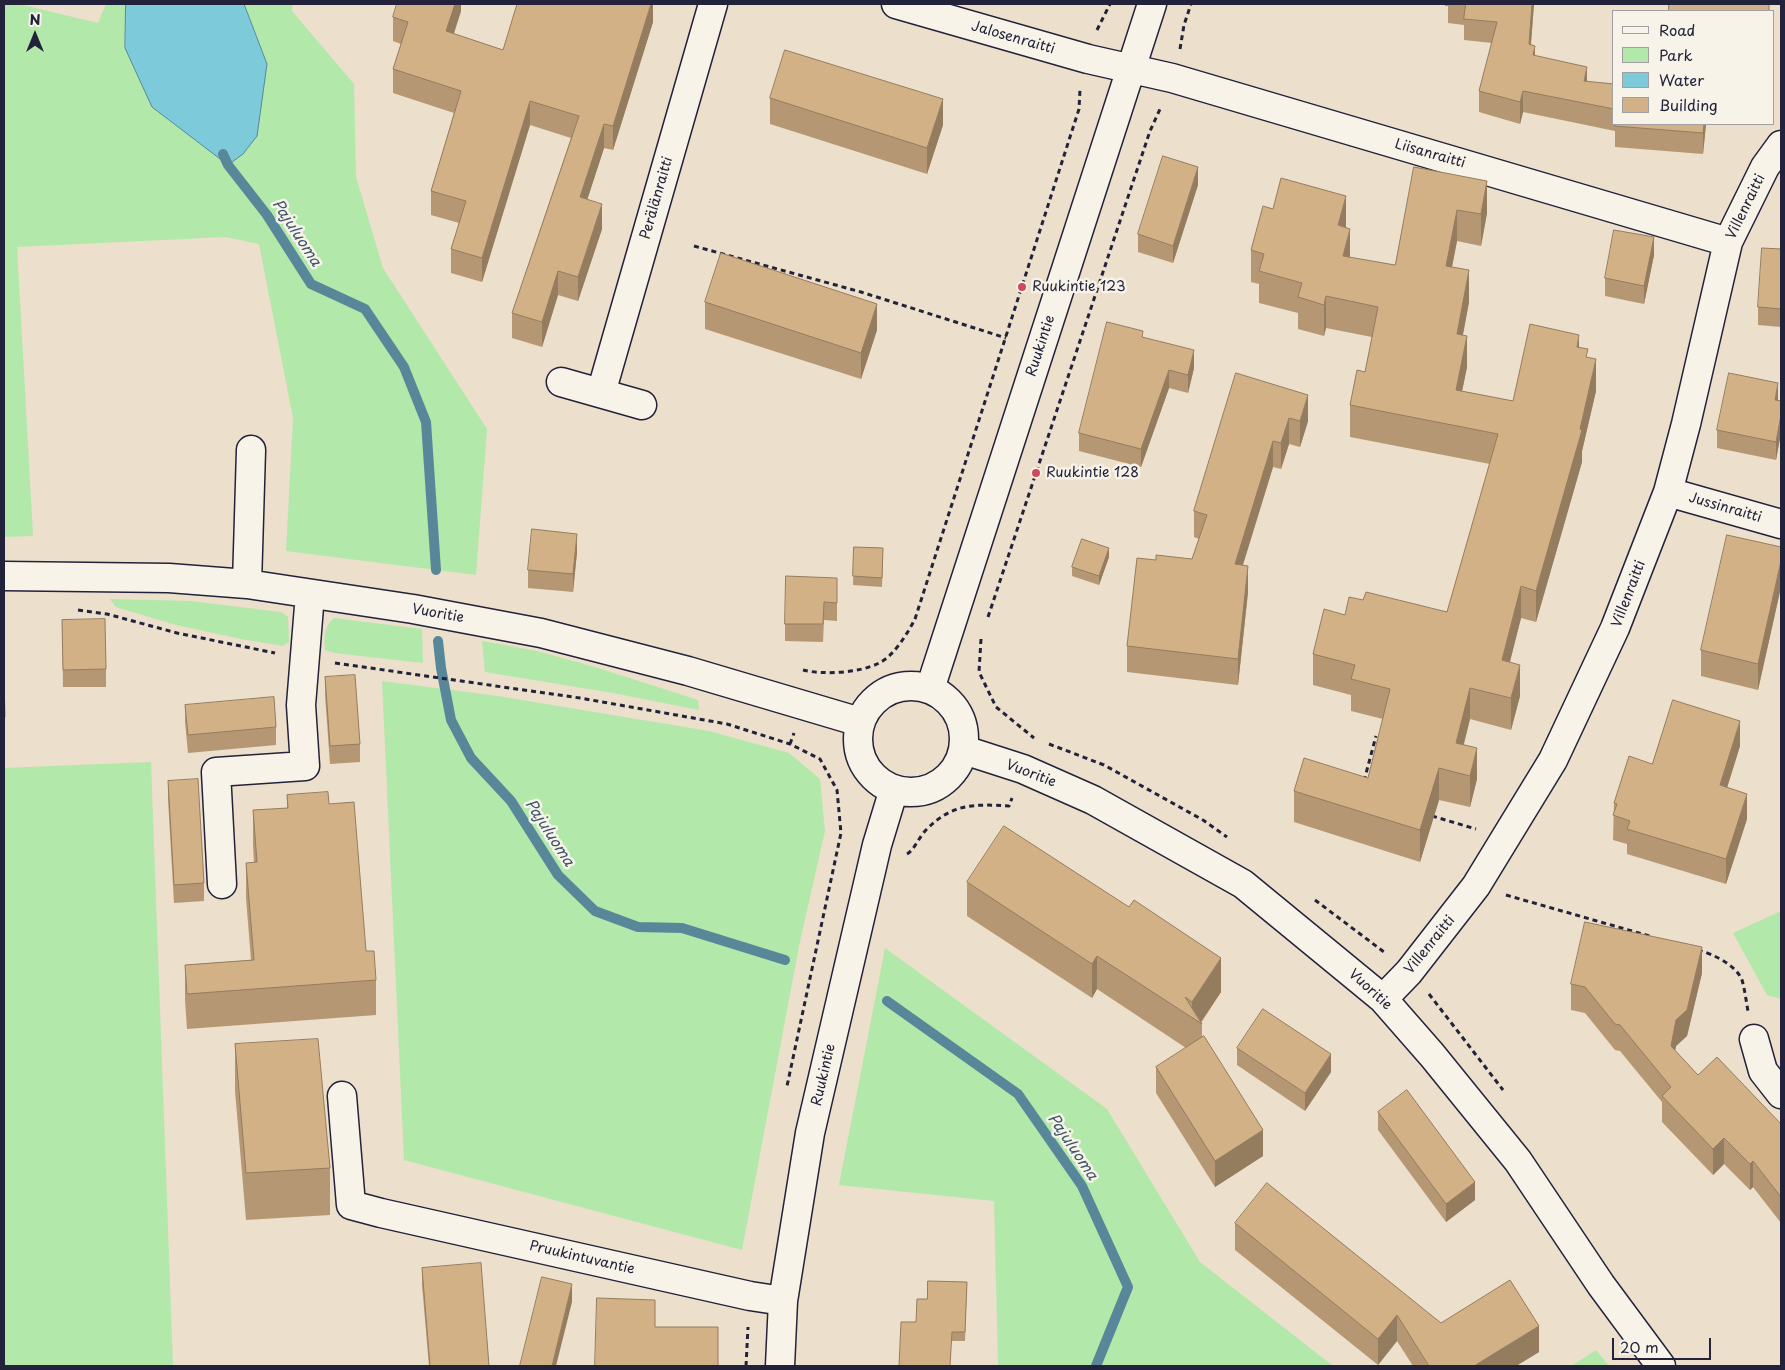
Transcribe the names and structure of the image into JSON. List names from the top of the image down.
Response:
{
  "streets": {
    "street": [
      "Jalosenraitti",
      "Liisanraitti",
      "Perälänraitti",
      "Villenraitti",
      "Ruukintie",
      "Jussinraitti",
      "Vuoritie",
      "Pruukintuvantie"
    ]
  },
  "crossings": [
    ["Jalosenraitti", "Liisanraitti"],
    ["Jalosenraitti", "Ruukintie"],
    ["Liisanraitti", "Villenraitti"],
    ["Liisanraitti", "Ruukintie"],
    ["Villenraitti", "Jussinraitti"],
    ["Villenraitti", "Vuoritie"],
    ["Ruukintie", "Vuoritie"],
    ["Ruukintie", "Pruukintuvantie"]
  ],
  "water": ["Pajuluoma"],
  "places": ["Ruukintie 123", "Ruukintie 128"],
  "legend": [
    "Road",
    "Park",
    "Water",
    "Building"
  ],
  "scale_bar": "20 m",
  "north": "top"
}
